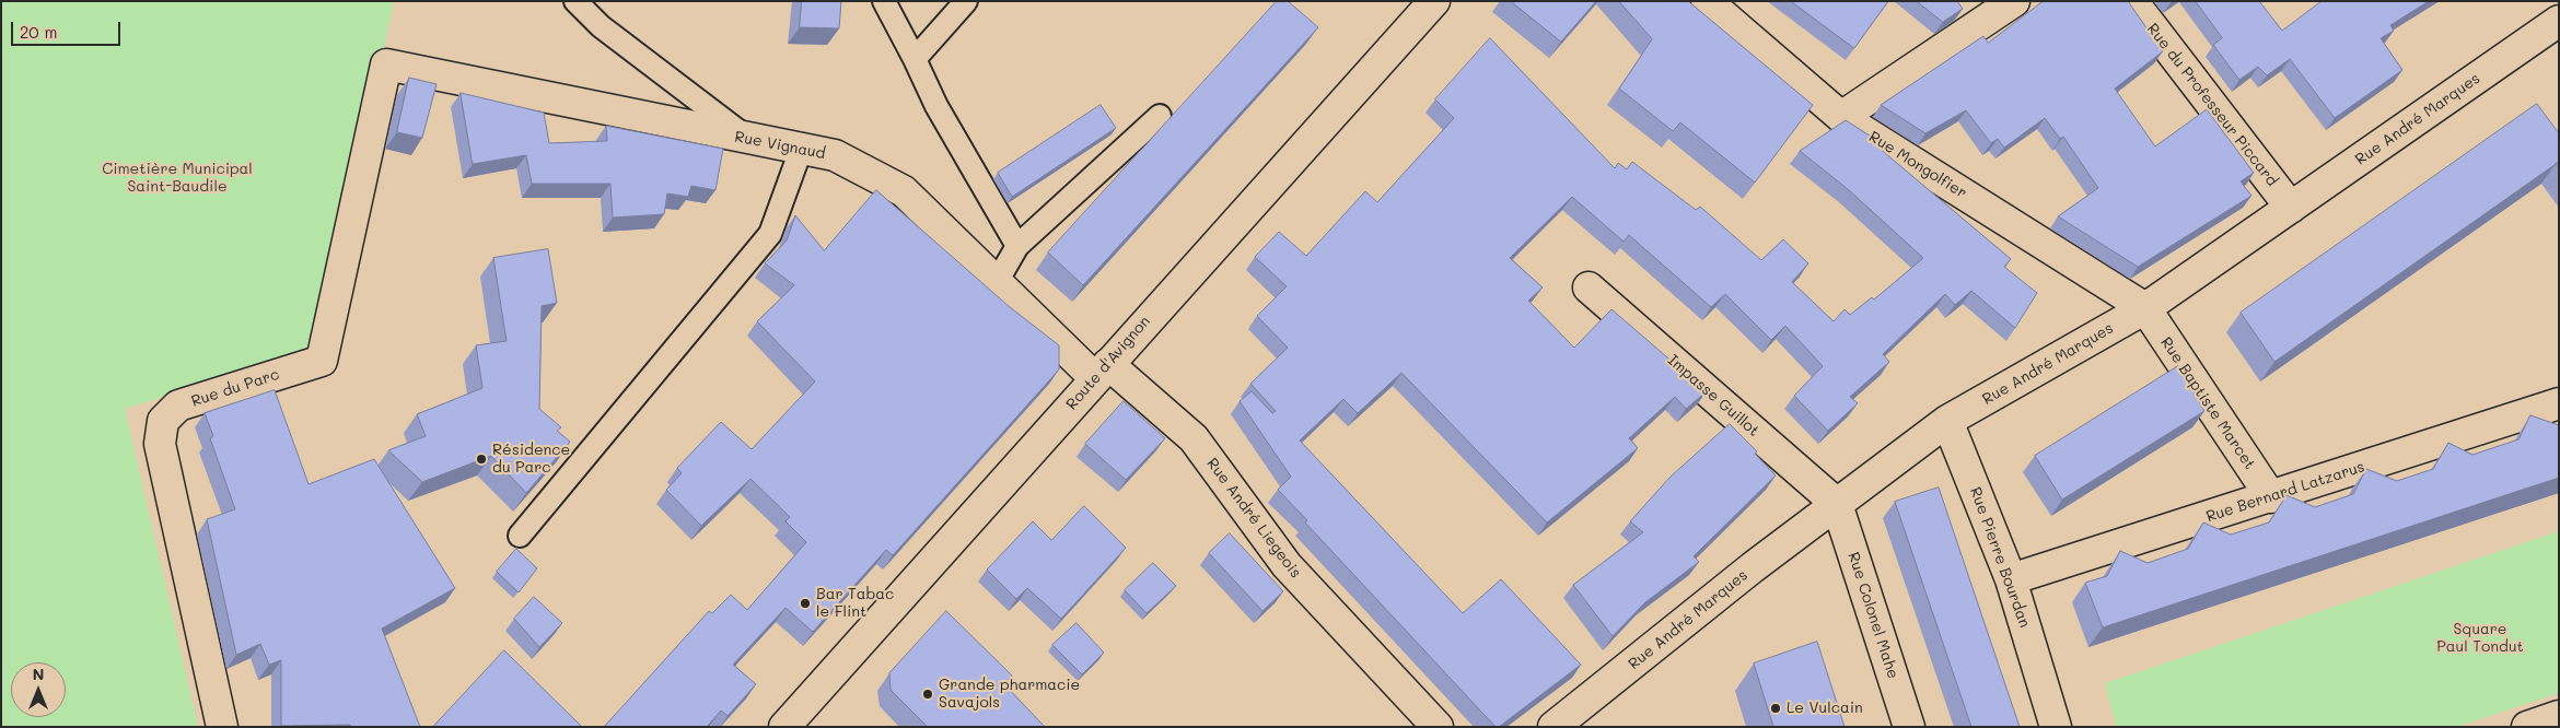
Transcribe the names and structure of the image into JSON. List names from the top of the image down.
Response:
{
  "streets": {
    "street": [
      "Rue du Professeur Piccard",
      "Rue André Marques",
      "Rue Vignaud",
      "Rue Mongolfier",
      "Route d'Avignon",
      "Rue du Parc",
      "Impasse Guillot",
      "Rue Baptiste Marcet",
      "Rue Bernard Latzarus",
      "Rue André Liegeois",
      "Rue Pierre Bourdan",
      "Rue Colonel Mahe"
    ]
  },
  "crossings": [
    ["Rue du Professeur Piccard", "Rue André Marques"],
    ["Rue André Marques", "Rue Mongolfier"],
    ["Rue André Marques", "Impasse Guillot"],
    ["Rue André Marques", "Rue Baptiste Marcet"],
    ["Rue André Marques", "Rue Pierre Bourdan"],
    ["Rue André Marques", "Rue Colonel Mahe"],
    ["Rue Vignaud", "Route d'Avignon"],
    ["Rue Vignaud", "Rue du Parc"],
    ["Rue Vignaud", "Rue André Liegeois"],
    ["Rue Mongolfier", "Rue Baptiste Marcet"],
    ["Route d'Avignon", "Rue André Liegeois"],
    ["Impasse Guillot", "Rue Colonel Mahe"],
    ["Rue Baptiste Marcet", "Rue Bernard Latzarus"],
    ["Rue Bernard Latzarus", "Rue Pierre Bourdan"]
  ],
  "parks": ["Cimetière Municipal Saint-Baudile", "Square Paul Tondut"],
  "places": [
    "Résidence du Parc",
    "Bar Tabac le Flint",
    "Grande pharmacie Savajols",
    "Le Vulcain"
  ],
  "scale_bar": "20 m",
  "north": "top"
}
